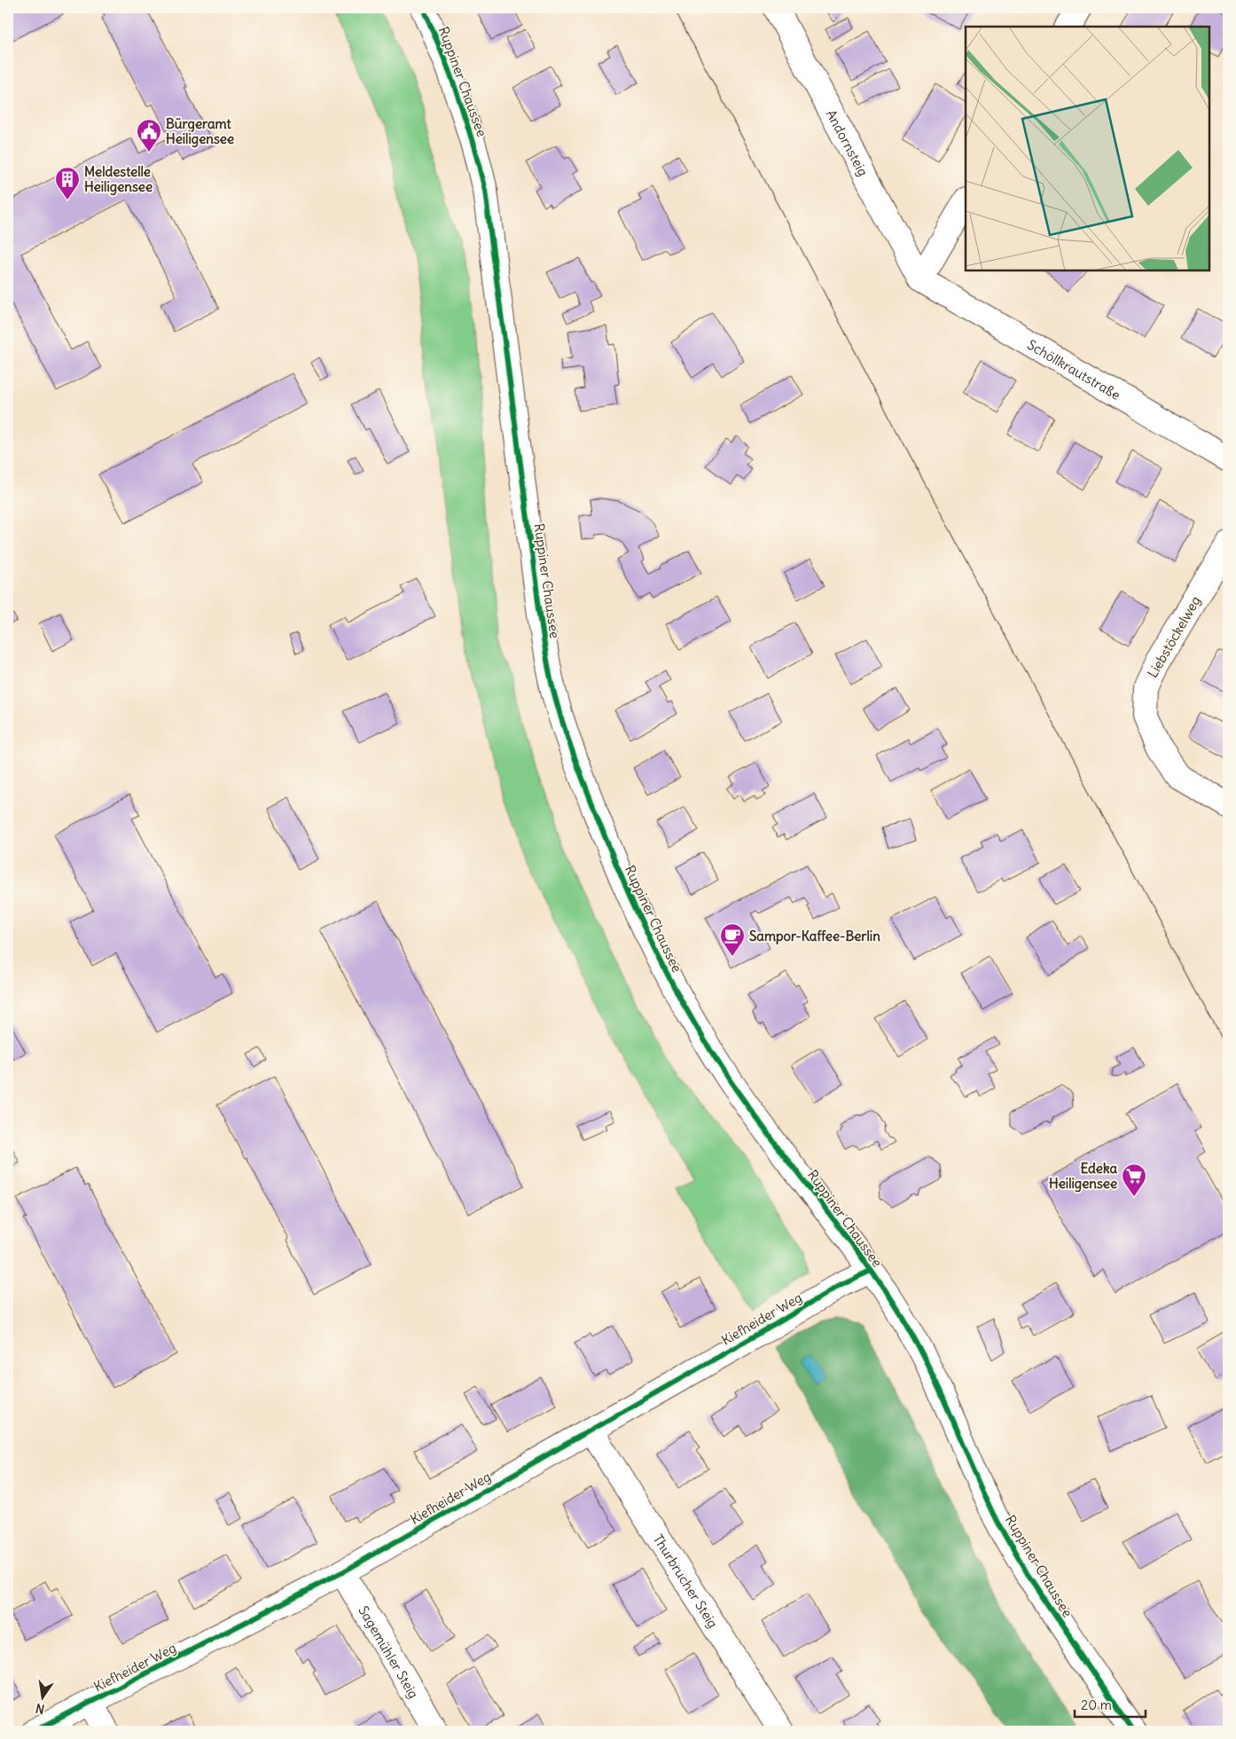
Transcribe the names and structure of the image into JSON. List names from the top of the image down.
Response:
{
  "streets": {
    "street": [
      "Ruppiner Chaussee",
      "Andornsteig",
      "Schöllkrautstraße",
      "Liebstöckelweg",
      "Kiefheider Weg",
      "Thurbrucher Steig",
      "Sagemühler Steig"
    ]
  },
  "crossings": [
    ["Ruppiner Chaussee", "Kiefheider Weg"],
    ["Andornsteig", "Schöllkrautstraße"],
    ["Kiefheider Weg", "Thurbrucher Steig"],
    ["Kiefheider Weg", "Sagemühler Steig"]
  ],
  "places": {
    "public building": ["Bürgeramt Heiligensee"],
    "building": ["Meldestelle Heiligensee"],
    "cafe": ["Sampor-Kaffee-Berlin"],
    "supermarket": ["Edeka Heiligensee"]
  },
  "scale_bar": "20 m",
  "north": "bottom"
}
